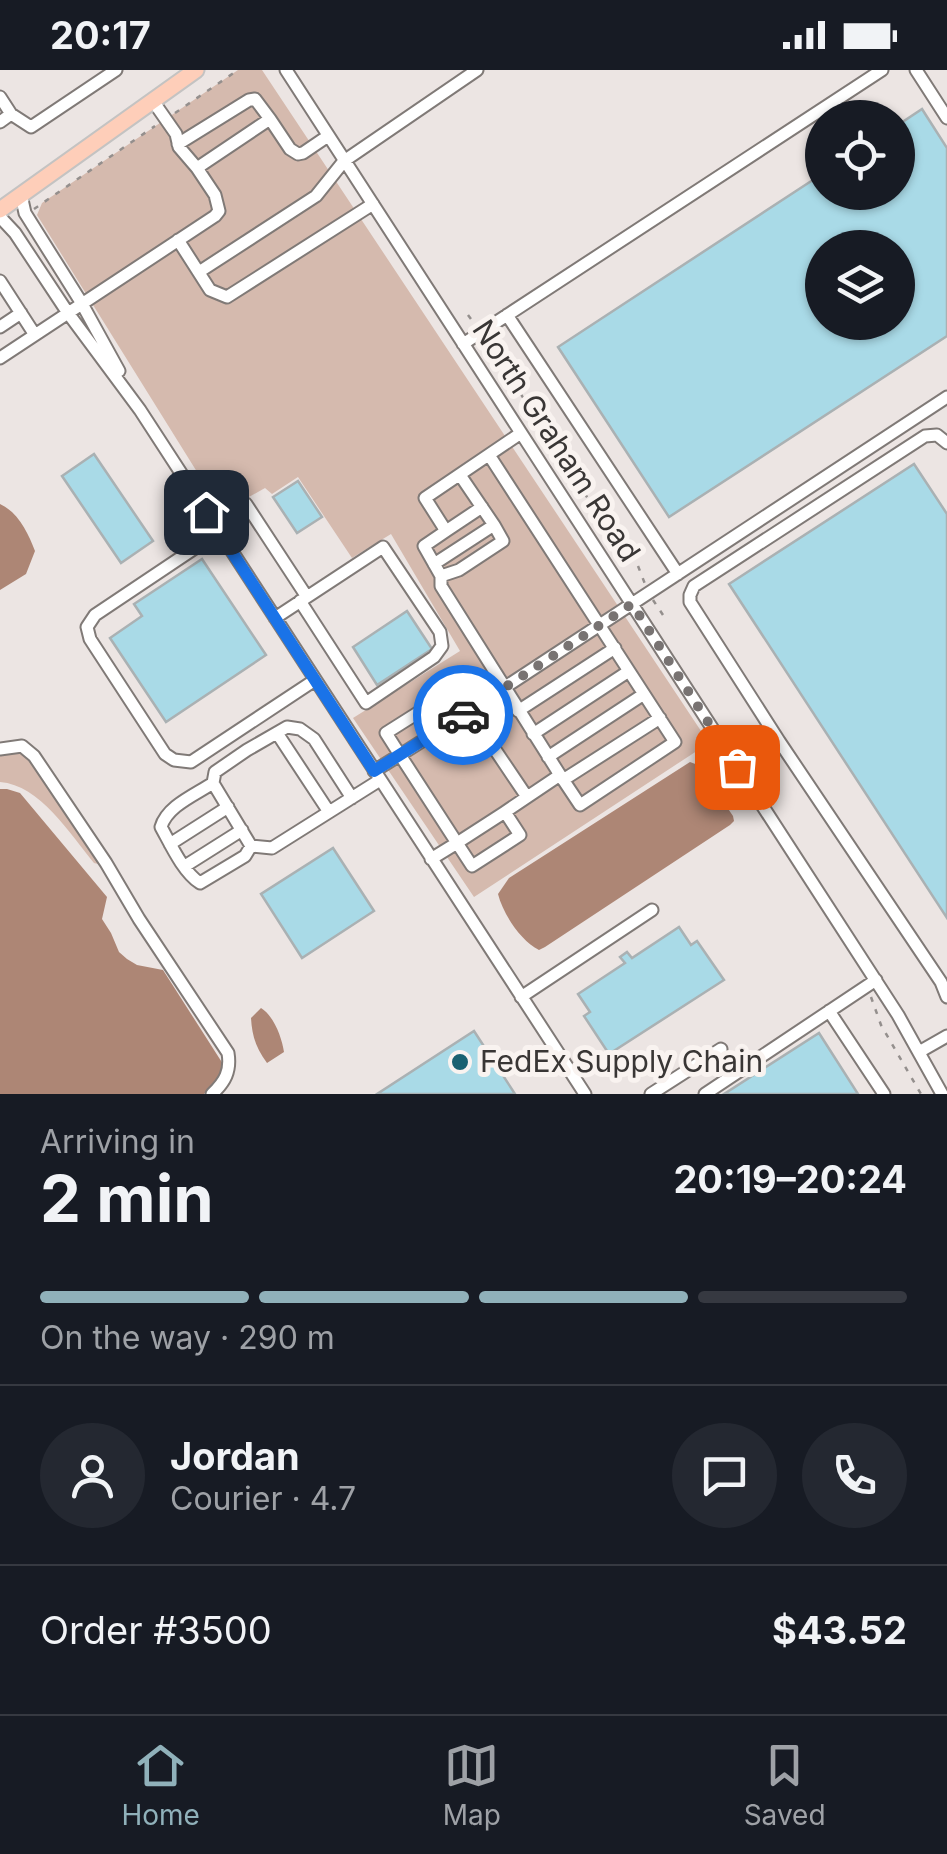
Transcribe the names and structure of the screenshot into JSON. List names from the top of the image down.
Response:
{
  "streets": {
    "street": ["North Graham Road"]
  },
  "places": ["FedEx Supply Chain"],
  "page": {
    "status": "20:17",
    "heading": ["2 min", "Arriving in", "20:19–20:24"],
    "panel": [
      "Jordan",
      "Courier · 4.7",
      "Order #3500",
      "$43.52"
    ],
    "bar": "On the way · 290 m",
    "tabs": ["Home", "Map", "Saved"]
  }
}
